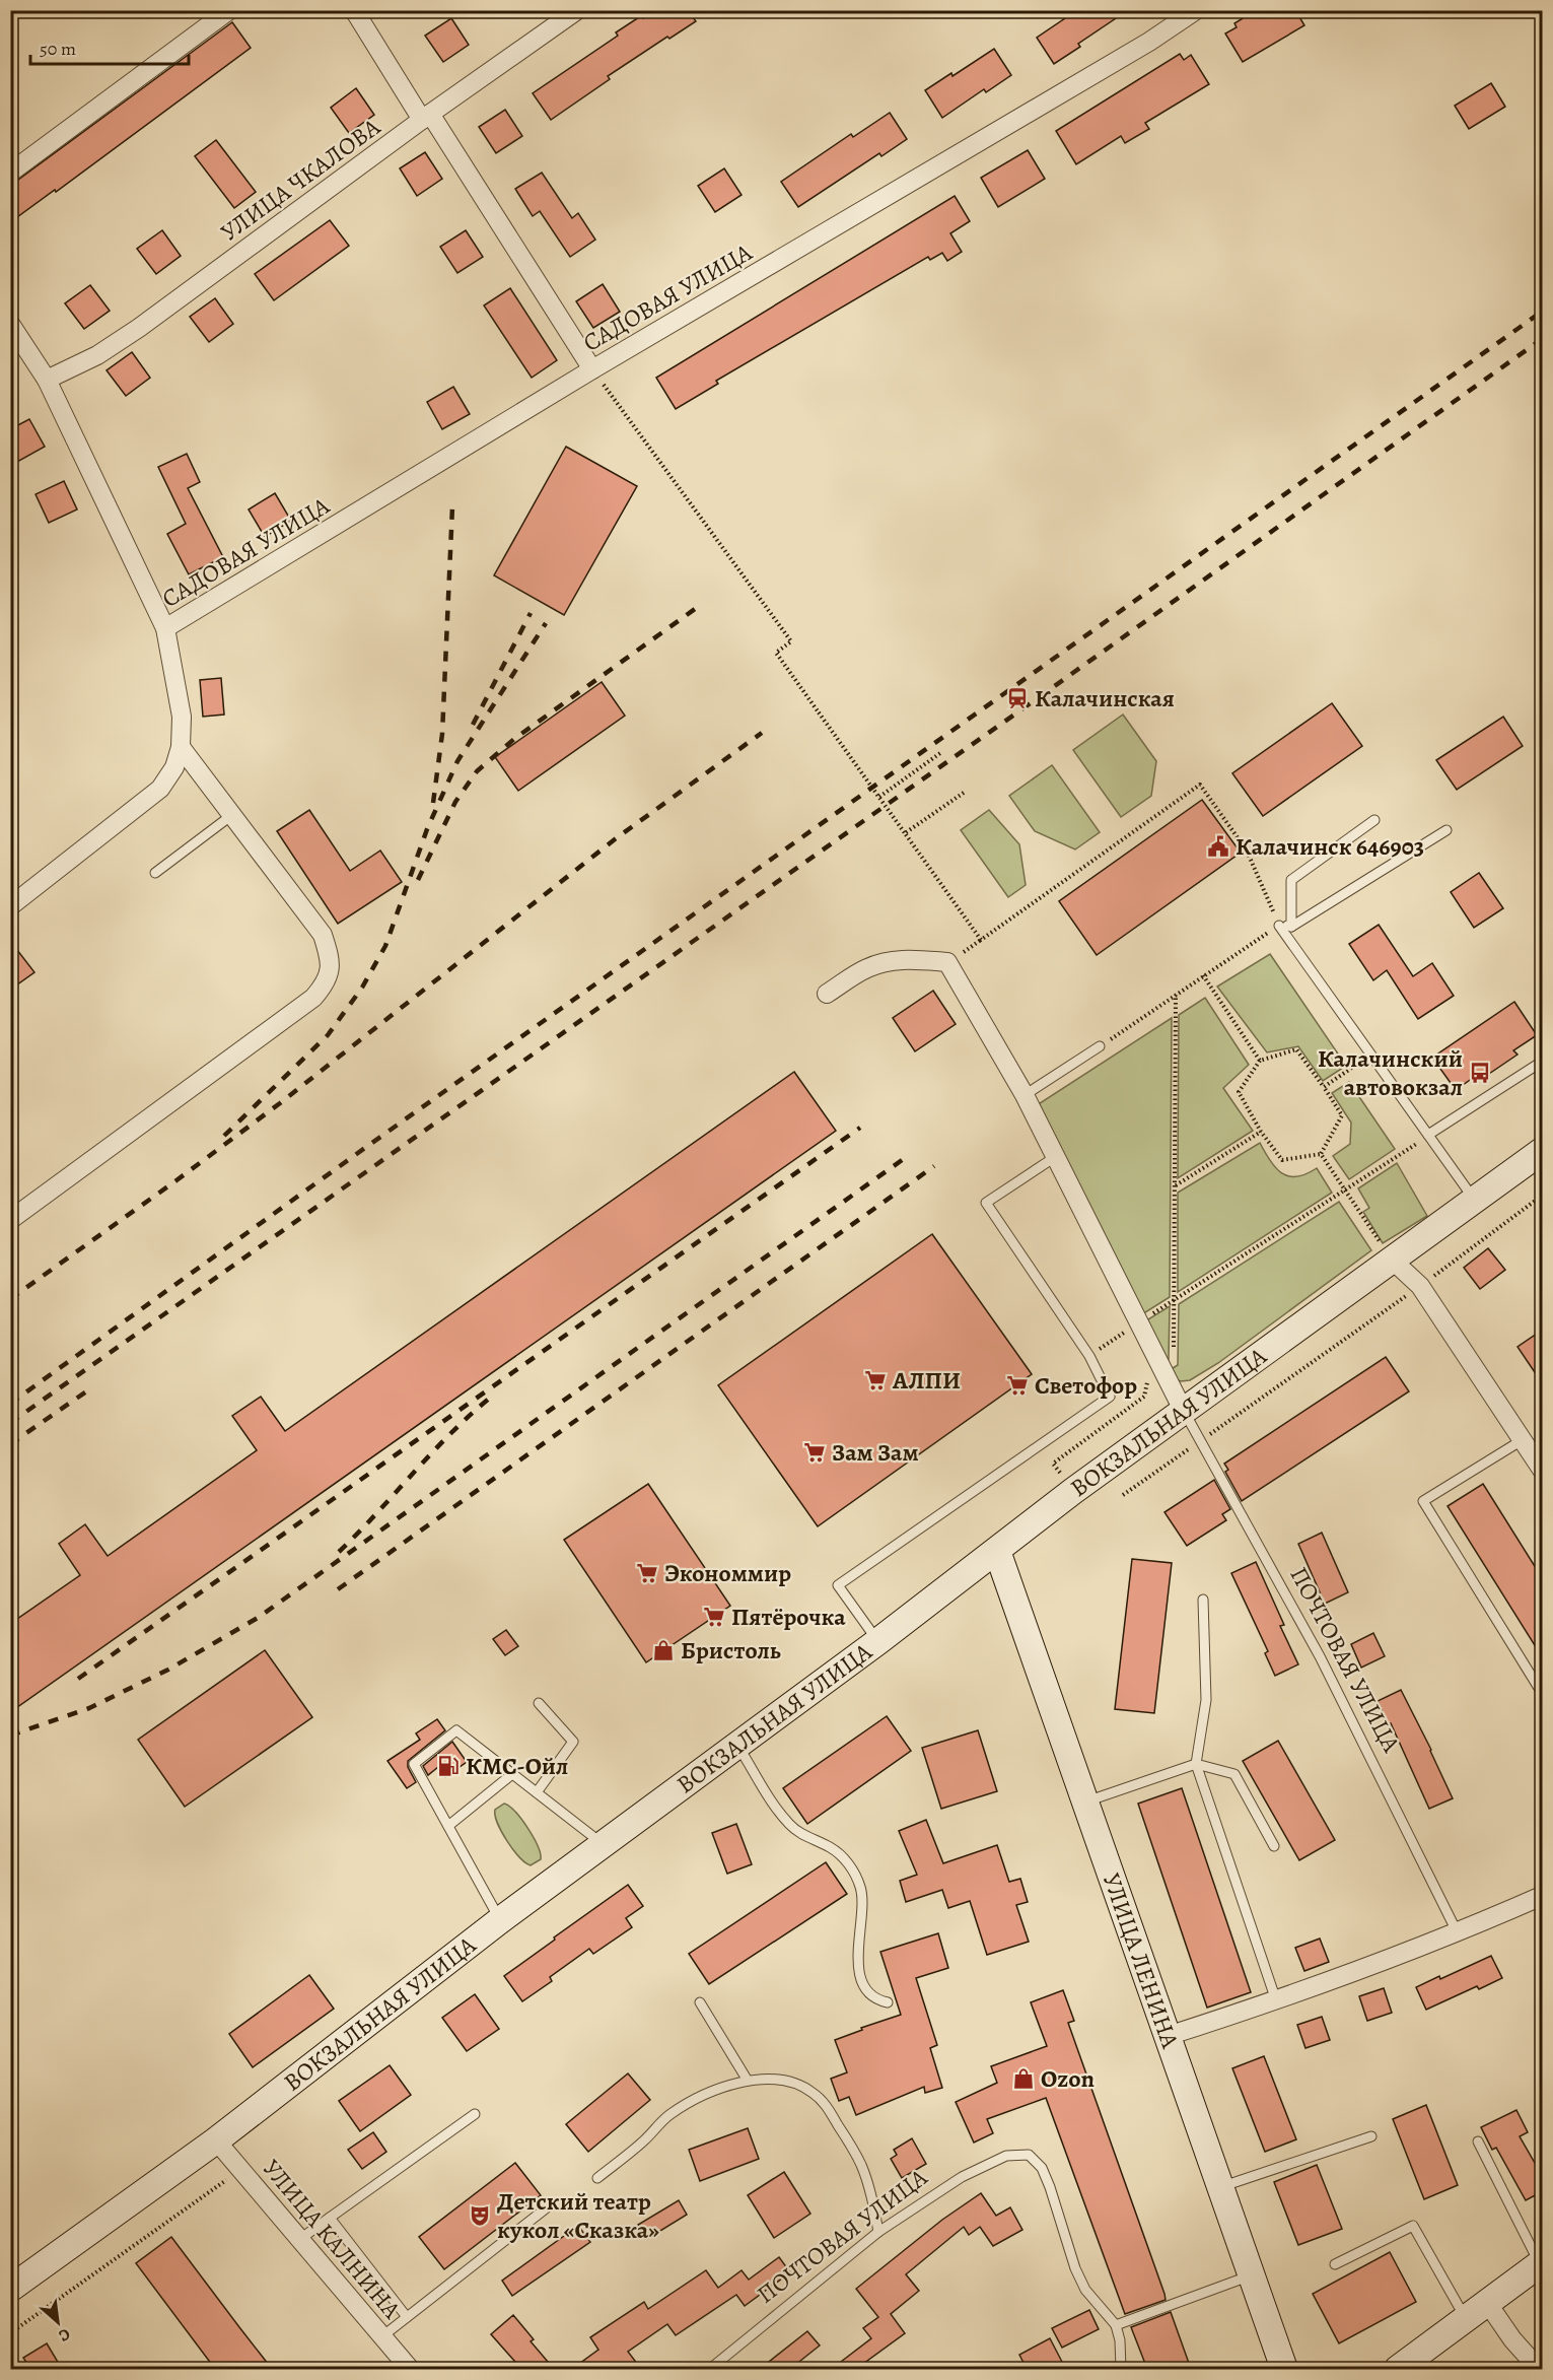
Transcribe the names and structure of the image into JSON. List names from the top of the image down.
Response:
{
  "streets": {
    "main road": ["ВОКЗАЛЬНАЯ УЛИЦА", "УЛИЦА ЛЕНИНА"],
    "street": ["УЛИЦА ЧКАЛОВА", "САДОВАЯ УЛИЦА", "УЛИЦА КАЛНИНА"],
    "lane": ["ПОЧТОВАЯ УЛИЦА"]
  },
  "crossings": [
    ["ВОКЗАЛЬНАЯ УЛИЦА", "ПОЧТОВАЯ УЛИЦА"],
    ["ВОКЗАЛЬНАЯ УЛИЦА", "УЛИЦА ЛЕНИНА"],
    ["ВОКЗАЛЬНАЯ УЛИЦА", "УЛИЦА КАЛНИНА"]
  ],
  "places": {
    "station": ["Калачинская"],
    "public building": ["Калачинск 646903"],
    "bus stop": ["Калачинский автовокзал"],
    "supermarket": [
      "АЛПИ",
      "Светофор",
      "Зам Зам",
      "Экономмир",
      "Пятёрочка"
    ],
    "shop": ["Бристоль", "Ozon"],
    "fuel station": ["КМС-Ойл"],
    "theatre": ["Детский театр кукол «Сказка»"]
  },
  "scale_bar": "50 m",
  "north": "bottom right"
}
